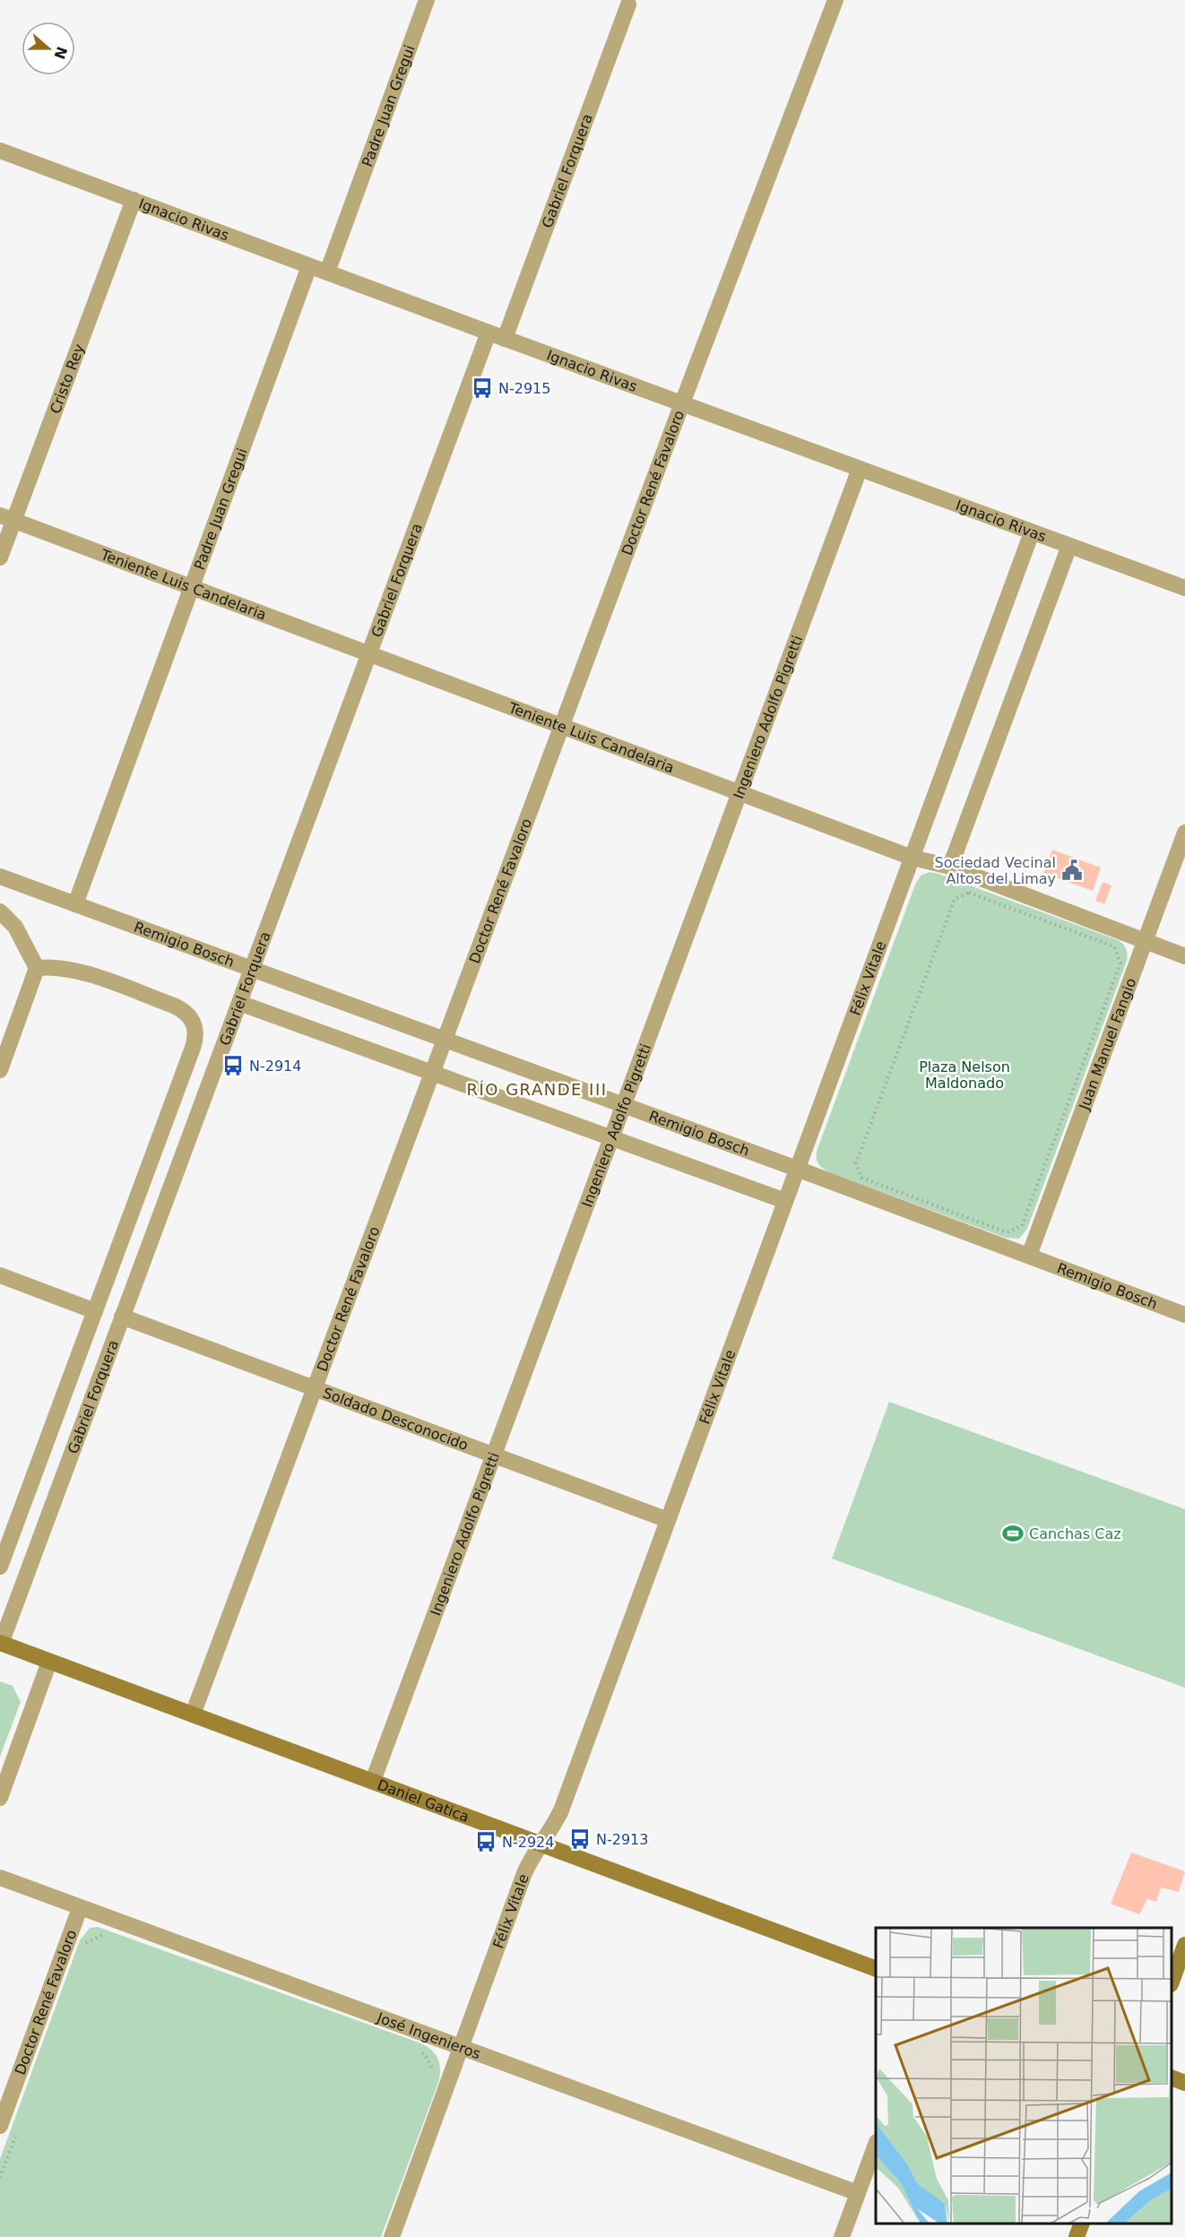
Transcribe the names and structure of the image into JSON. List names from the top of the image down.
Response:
{
  "streets": {
    "main road": ["Daniel Gatica"],
    "street": [
      "Padre Juan Gregui",
      "Gabriel Forquera",
      "Ignacio Rivas",
      "Cristo Rey",
      "Doctor René Favaloro",
      "Teniente Luis Candelaria",
      "Ingeniero Adolfo Pigretti",
      "Remigio Bosch",
      "Félix Vitale",
      "Juan Manuel Fangio",
      "Soldado Desconocido",
      "José Ingenieros"
    ]
  },
  "crossings": [
    ["Padre Juan Gregui", "Ignacio Rivas"],
    ["Padre Juan Gregui", "Teniente Luis Candelaria"],
    ["Padre Juan Gregui", "Remigio Bosch"],
    ["Gabriel Forquera", "Ignacio Rivas"],
    ["Gabriel Forquera", "Teniente Luis Candelaria"],
    ["Gabriel Forquera", "Remigio Bosch"],
    ["Gabriel Forquera", "Soldado Desconocido"],
    ["Gabriel Forquera", "Daniel Gatica"],
    ["Ignacio Rivas", "Cristo Rey"],
    ["Ignacio Rivas", "Doctor René Favaloro"],
    ["Ignacio Rivas", "Ingeniero Adolfo Pigretti"],
    ["Ignacio Rivas", "Félix Vitale"],
    ["Cristo Rey", "Teniente Luis Candelaria"],
    ["Doctor René Favaloro", "Teniente Luis Candelaria"],
    ["Doctor René Favaloro", "Remigio Bosch"],
    ["Doctor René Favaloro", "Soldado Desconocido"],
    ["Doctor René Favaloro", "Daniel Gatica"],
    ["Doctor René Favaloro", "José Ingenieros"],
    ["Teniente Luis Candelaria", "Ingeniero Adolfo Pigretti"],
    ["Teniente Luis Candelaria", "Félix Vitale"],
    ["Teniente Luis Candelaria", "Juan Manuel Fangio"],
    ["Ingeniero Adolfo Pigretti", "Remigio Bosch"],
    ["Ingeniero Adolfo Pigretti", "Soldado Desconocido"],
    ["Ingeniero Adolfo Pigretti", "Daniel Gatica"],
    ["Remigio Bosch", "Félix Vitale"],
    ["Remigio Bosch", "Juan Manuel Fangio"],
    ["Félix Vitale", "Soldado Desconocido"],
    ["Félix Vitale", "Daniel Gatica"],
    ["Félix Vitale", "José Ingenieros"]
  ],
  "districts": ["RÍO GRANDE III"],
  "parks": ["Plaza Nelson Maldonado"],
  "places": {
    "bus stop": [
      "N-2915",
      "N-2914",
      "N-2913",
      "N-2924"
    ],
    "public building": ["Sociedad Vecinal Altos del Limay"],
    "sports": ["Canchas Caz"]
  },
  "north": "right"
}
